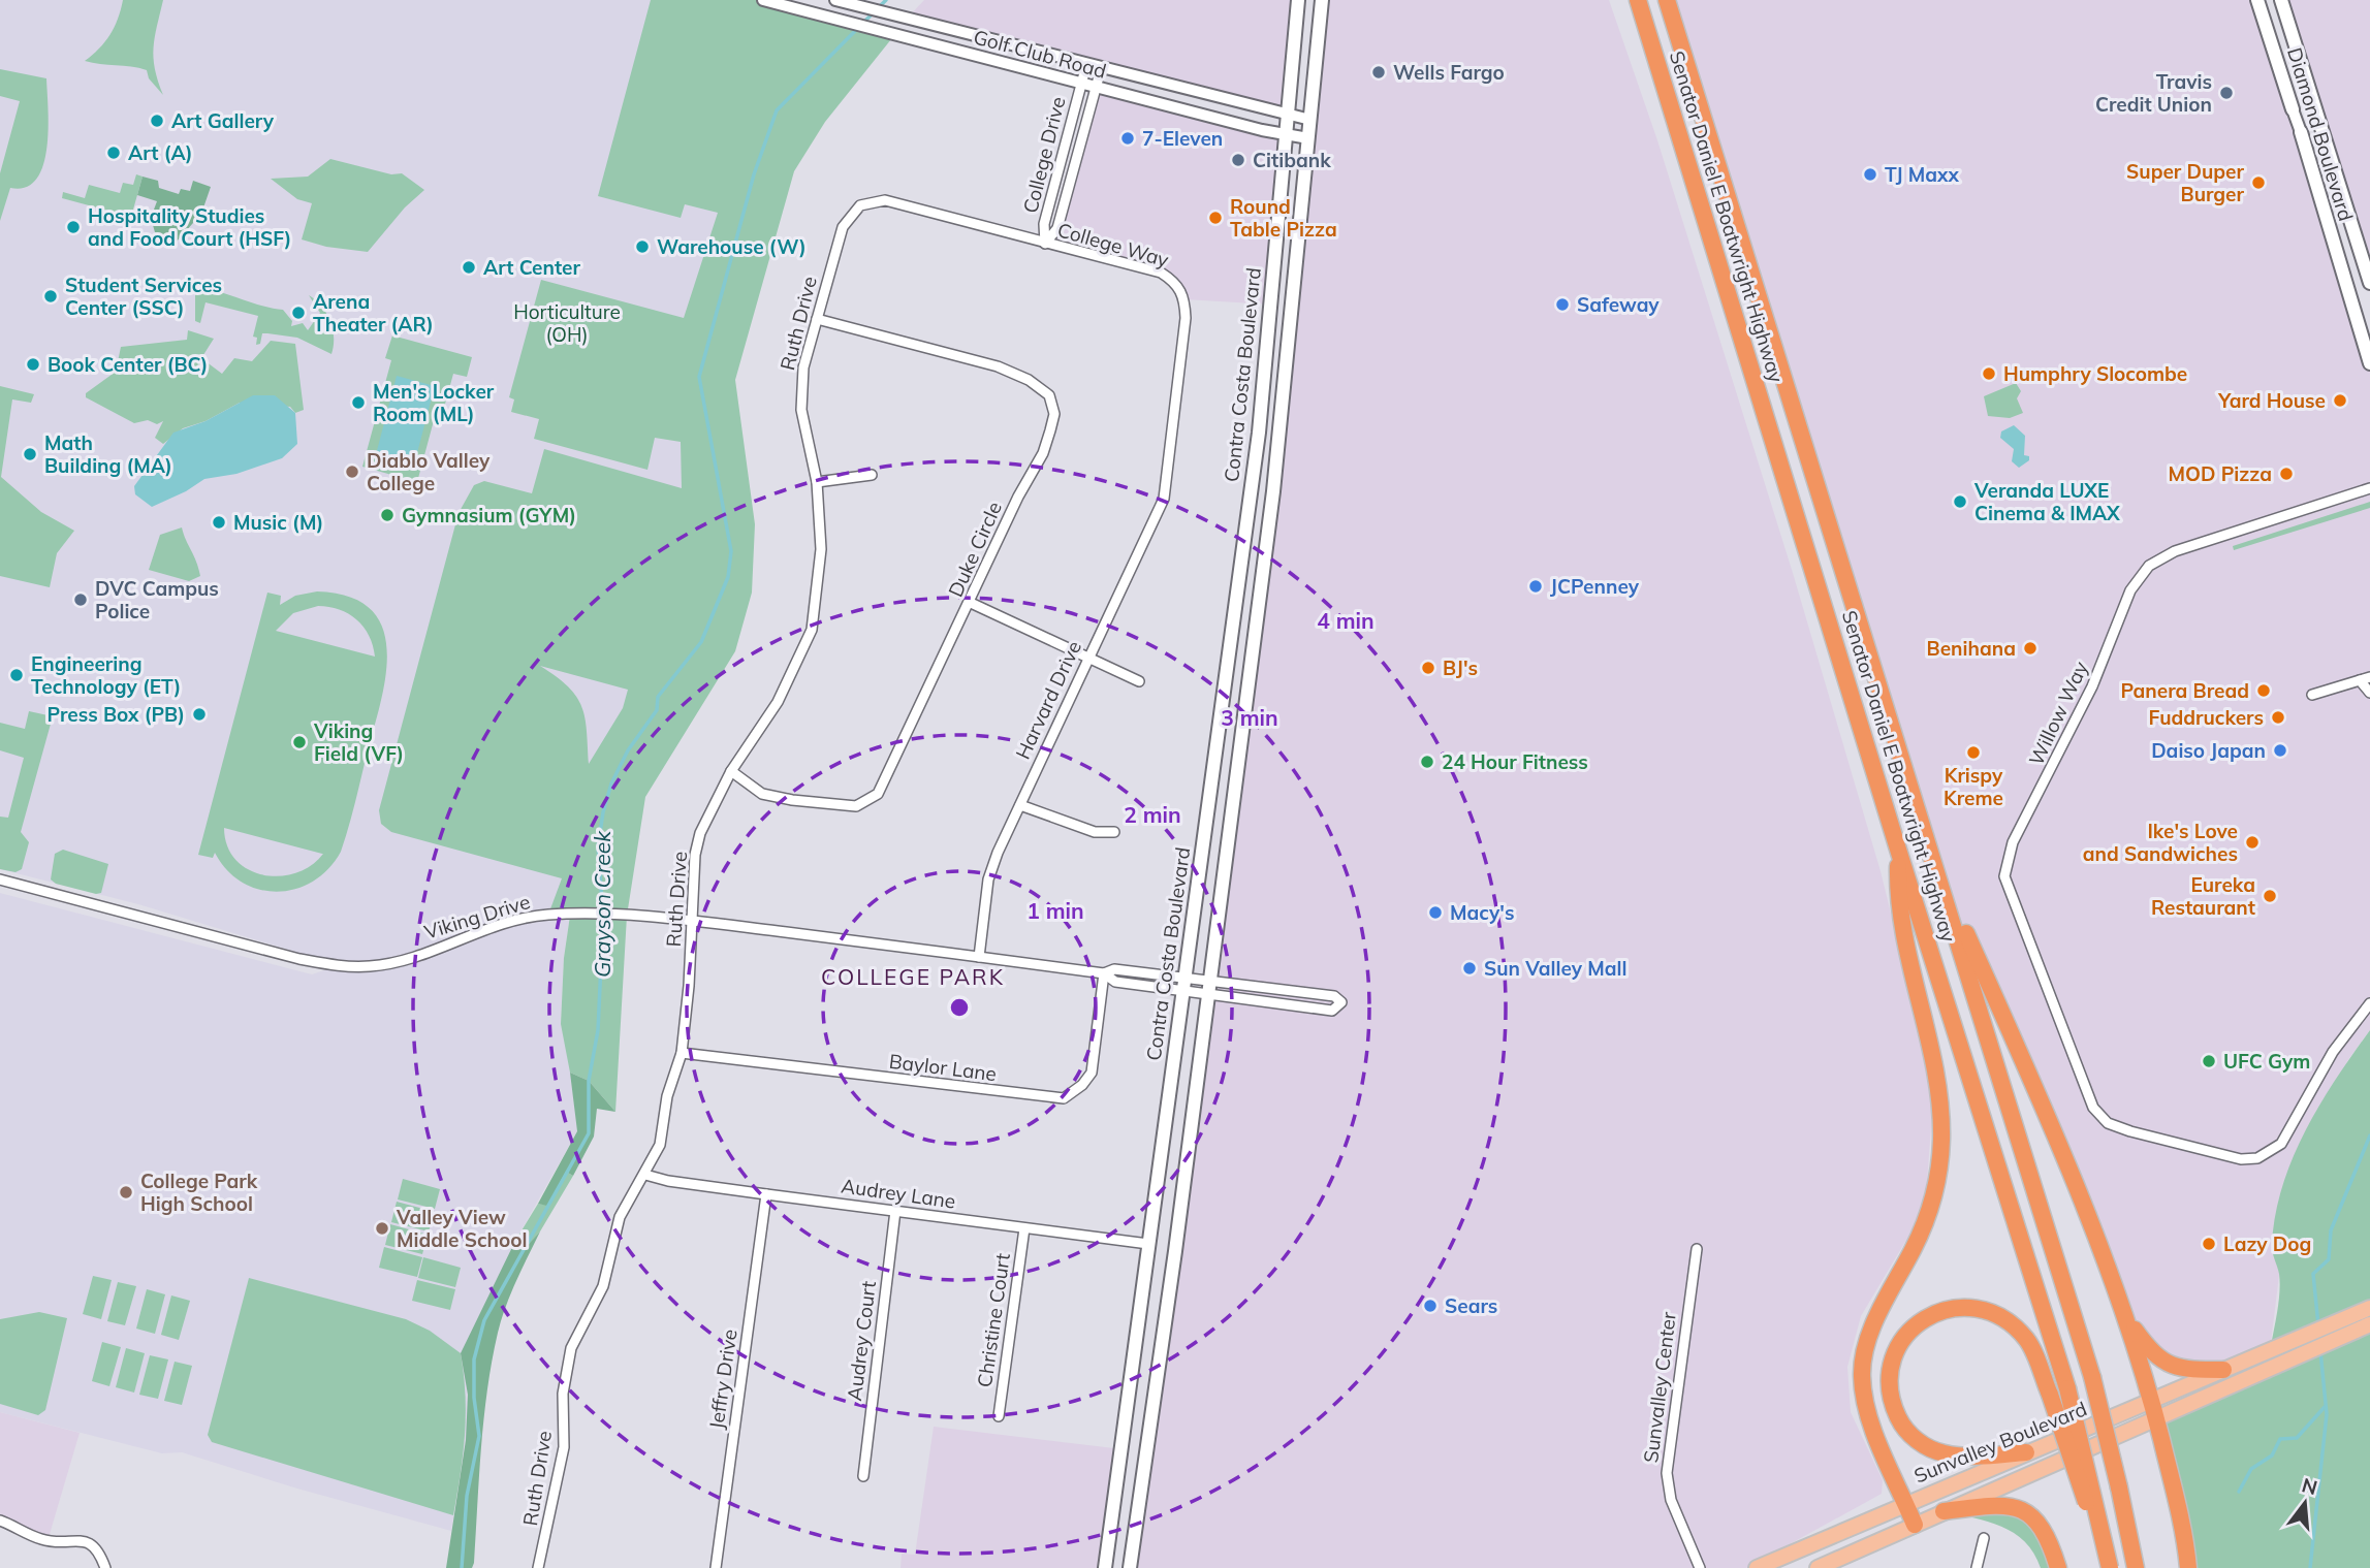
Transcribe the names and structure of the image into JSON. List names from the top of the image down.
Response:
{
  "streets": {
    "highway": ["Senator Daniel E Boatwright Highway"],
    "main road": ["Diamond Boulevard", "Contra Costa Boulevard", "Sunvalley Boulevard"],
    "street": [
      "Golf Club Road",
      "College Drive",
      "College Way",
      "Ruth Drive",
      "Duke Circle",
      "Harvard Drive",
      "Willow Way",
      "Viking Drive",
      "Baylor Lane",
      "Audrey Lane",
      "Christine Court",
      "Audrey Court",
      "Jeffry Drive",
      "Sunvalley Center"
    ]
  },
  "crossings": [
    ["Golf Club Road", "College Drive"],
    ["Golf Club Road", "Contra Costa Boulevard"],
    ["College Drive", "College Way"],
    ["College Way", "Ruth Drive"],
    ["College Way", "Harvard Drive"],
    ["Ruth Drive", "Duke Circle"],
    ["Ruth Drive", "Viking Drive"],
    ["Ruth Drive", "Baylor Lane"],
    ["Ruth Drive", "Audrey Lane"],
    ["Contra Costa Boulevard", "Viking Drive"],
    ["Contra Costa Boulevard", "Audrey Lane"],
    ["Harvard Drive", "Viking Drive"],
    ["Viking Drive", "Baylor Lane"],
    ["Audrey Lane", "Christine Court"],
    ["Audrey Lane", "Audrey Court"],
    ["Audrey Lane", "Jeffry Drive"]
  ],
  "districts": ["COLLEGE PARK"],
  "water": ["Grayson Creek"],
  "parks": ["Horticulture (OH)"],
  "places": [
    "Wells Fargo",
    "Travis Credit Union",
    "Art Gallery",
    "7-Eleven",
    "Art (A)",
    "Citibank",
    "TJ Maxx",
    "Super Duper Burger",
    "Round Table Pizza",
    "Hospitality Studies and Food Court (HSF)",
    "Warehouse (W)",
    "Art Center",
    "Student Services Center (SSC)",
    "Safeway",
    "Arena Theater (AR)",
    "Book Center (BC)",
    "Humphry Slocombe",
    "Yard House",
    "Men's Locker Room (ML)",
    "Math Building (MA)",
    "Diablo Valley College",
    "MOD Pizza",
    "Veranda LUXE Cinema & IMAX",
    "Gymnasium (GYM)",
    "Music (M)",
    "JCPenney",
    "DVC Campus Police",
    "Benihana",
    "BJ's",
    "Engineering Technology (ET)",
    "Panera Bread",
    "Press Box (PB)",
    "Fuddruckers",
    "Viking Field (VF)",
    "Daiso Japan",
    "Krispy Kreme",
    "24 Hour Fitness",
    "Ike's Love and Sandwiches",
    "Eureka Restaurant",
    "Macy's",
    "Sun Valley Mall",
    "UFC Gym",
    "College Park High School",
    "Valley View Middle School",
    "Lazy Dog",
    "Sears"
  ],
  "north": "top",
  "rings": [
    "4 min",
    "3 min",
    "2 min",
    "1 min"
  ]
}
